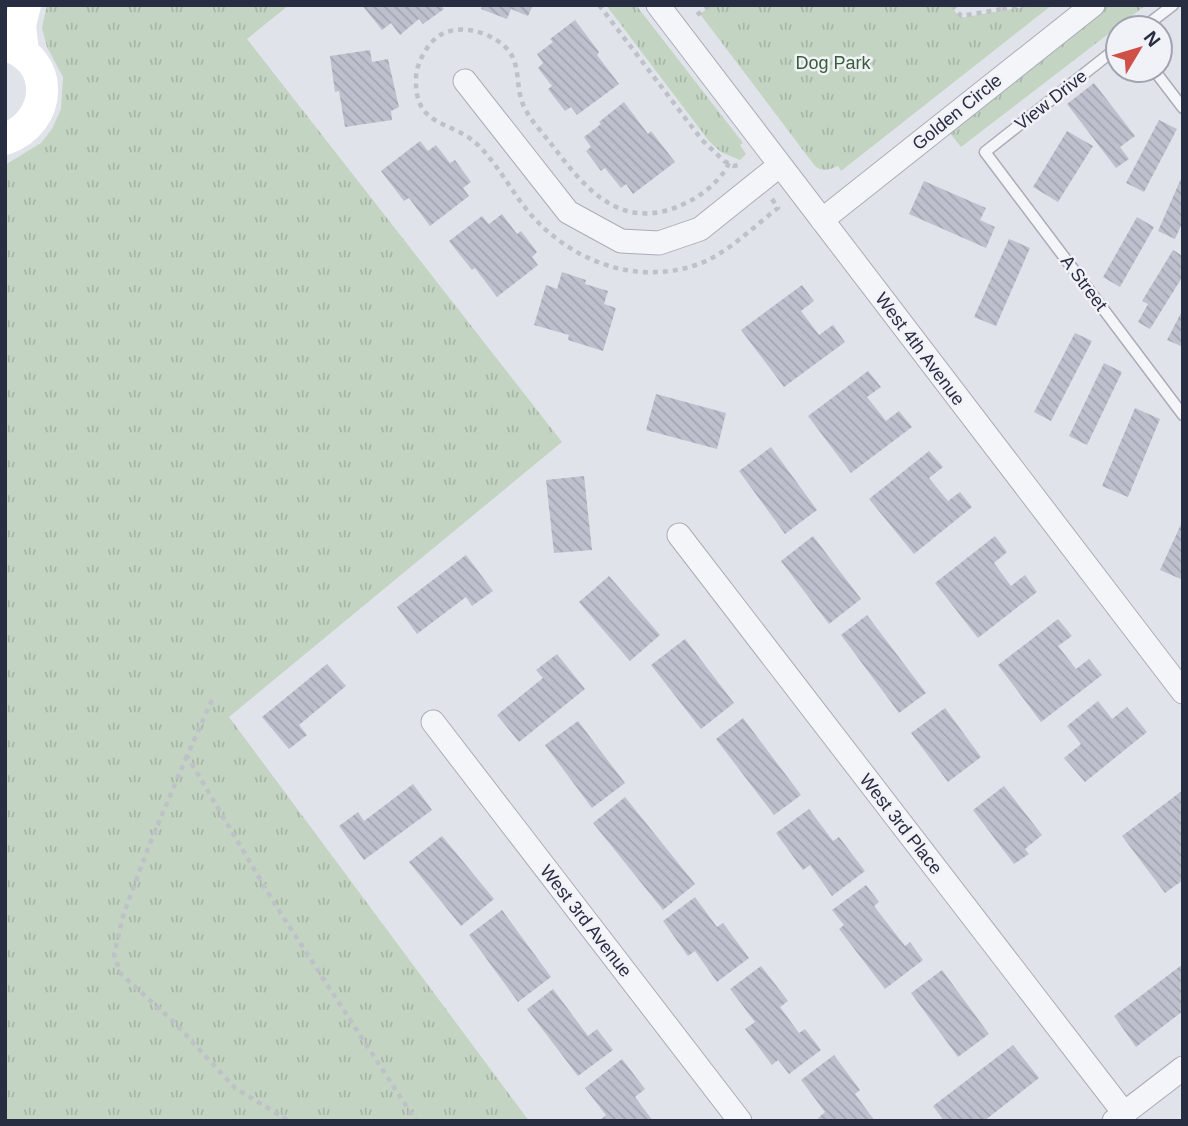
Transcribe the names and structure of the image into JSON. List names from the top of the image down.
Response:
{
  "streets": {
    "street": [
      "Golden Circle",
      "West 4th Avenue",
      "West 3rd Place",
      "West 3rd Avenue"
    ],
    "lane": ["View Drive", "A Street"]
  },
  "crossings": [
    ["View Drive", "A Street"],
    ["Golden Circle", "West 4th Avenue"]
  ],
  "parks": ["Dog Park"],
  "north": "top right"
}
